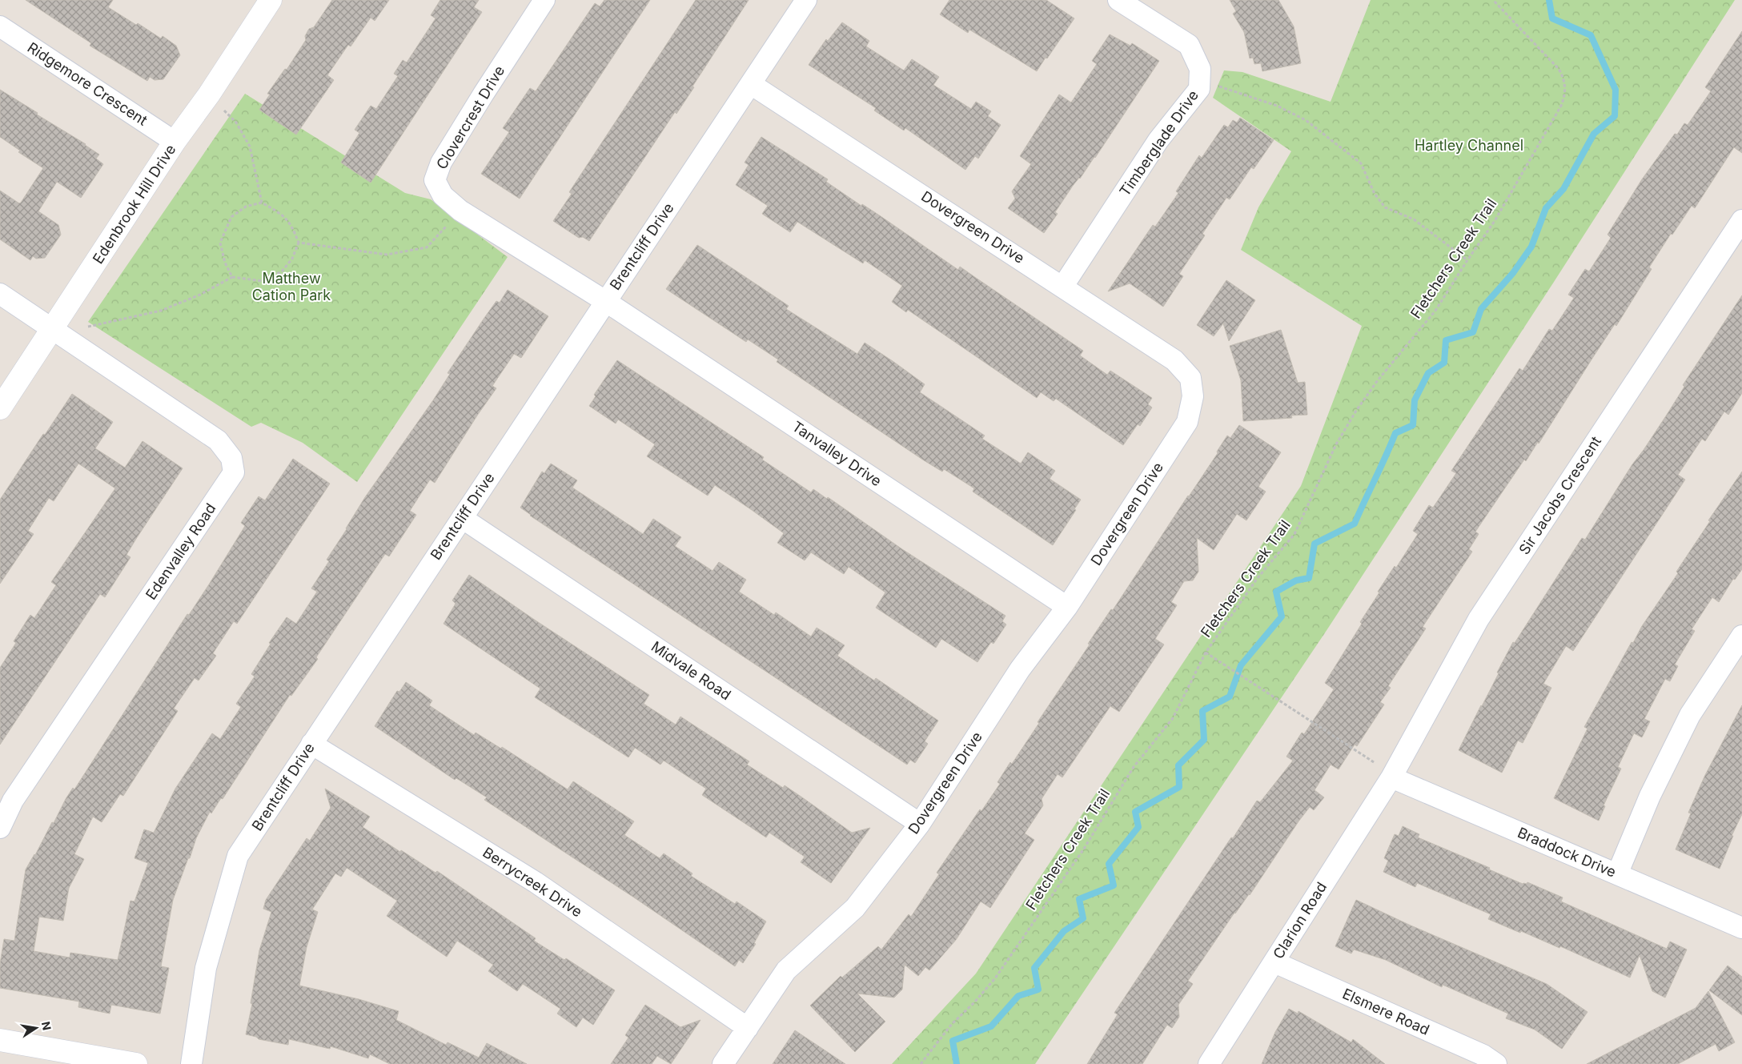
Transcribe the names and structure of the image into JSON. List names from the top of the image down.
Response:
{
  "streets": {
    "street": [
      "Ridgemore Crescent",
      "Clovercrest Drive",
      "Timberglade Drive",
      "Edenbrook Hill Drive",
      "Dovergreen Drive",
      "Brentcliff Drive",
      "Tanvalley Drive",
      "Sir Jacobs Crescent",
      "Edenvalley Road",
      "Midvale Road",
      "Braddock Drive",
      "Berrycreek Drive",
      "Clarion Road",
      "Elsmere Road"
    ],
    "path": ["Fletchers Creek Trail"]
  },
  "crossings": [
    ["Ridgemore Crescent", "Edenbrook Hill Drive"],
    ["Clovercrest Drive", "Brentcliff Drive"],
    ["Clovercrest Drive", "Tanvalley Drive"],
    ["Timberglade Drive", "Dovergreen Drive"],
    ["Edenbrook Hill Drive", "Edenvalley Road"],
    ["Dovergreen Drive", "Brentcliff Drive"],
    ["Dovergreen Drive", "Tanvalley Drive"],
    ["Dovergreen Drive", "Midvale Road"],
    ["Dovergreen Drive", "Berrycreek Drive"],
    ["Brentcliff Drive", "Tanvalley Drive"],
    ["Brentcliff Drive", "Midvale Road"],
    ["Brentcliff Drive", "Berrycreek Drive"],
    ["Sir Jacobs Crescent", "Braddock Drive"],
    ["Sir Jacobs Crescent", "Clarion Road"],
    ["Braddock Drive", "Clarion Road"],
    ["Clarion Road", "Elsmere Road"]
  ],
  "parks": ["Hartley Channel", "Matthew Cation Park"],
  "north": "right"
}
